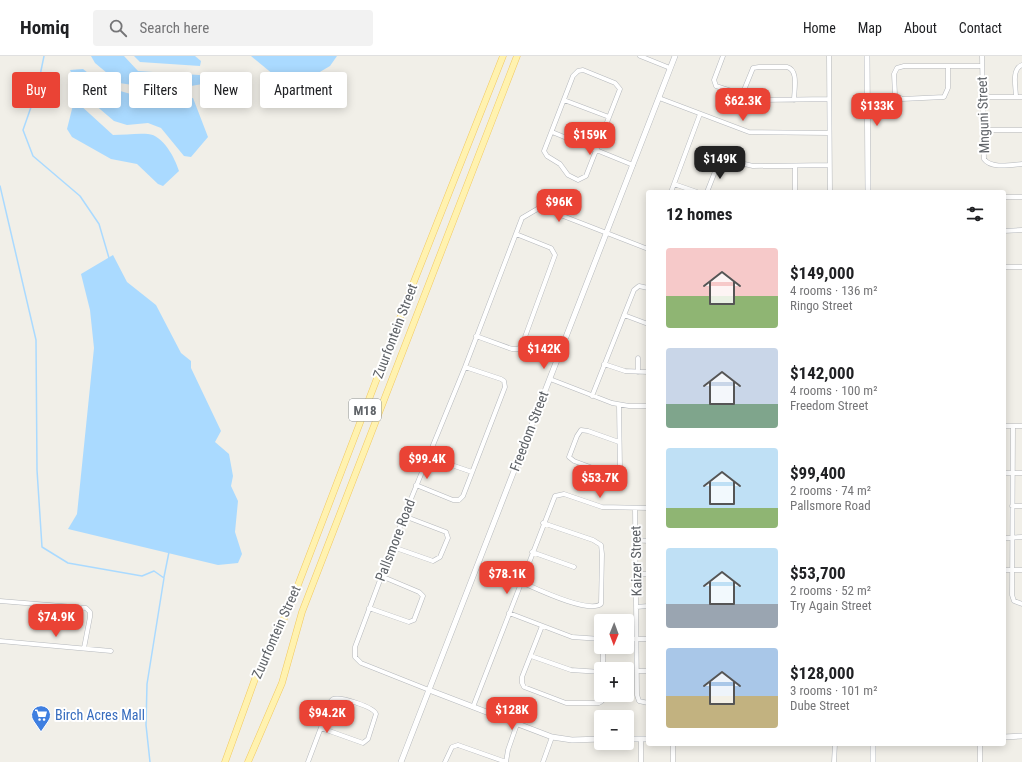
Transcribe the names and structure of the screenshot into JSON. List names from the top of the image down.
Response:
{
  "streets": {
    "main road": ["Zuurfontein Street", "M18"],
    "street": [
      "Mnguni Street",
      "Freedom Street",
      "Pallsmore Road",
      "Kaizer Street"
    ]
  },
  "crossings": [
    ["Freedom Street", "Pallsmore Road"]
  ],
  "places": {
    "supermarket": ["Birch Acres Mall"]
  },
  "north": "bottom",
  "page": {
    "header": "Homiq",
    "search": "Search here",
    "nav": [
      "Home",
      "Map",
      "About",
      "Contact"
    ],
    "chip": [
      "Buy",
      "Rent",
      "Filters",
      "New",
      "Apartment"
    ],
    "price": [
      "$62.3K",
      "$133K",
      "$159K",
      "$149K",
      "$96K",
      "$142K",
      "$99.4K",
      "$53.7K",
      "$78.1K",
      "$74.9K",
      "$128K",
      "$94.2K"
    ],
    "heading": "12 homes",
    "list": [
      {
        "name": "$149,000",
        "note": "4 rooms · 136 m² · Ringo Street"
      },
      {
        "name": "$142,000",
        "note": "4 rooms · 100 m² · Freedom Street"
      },
      {
        "name": "$99,400",
        "note": "2 rooms · 74 m² · Pallsmore Road"
      },
      {
        "name": "$53,700",
        "note": "2 rooms · 52 m² · Try Again Street"
      },
      {
        "name": "$128,000",
        "note": "3 rooms · 101 m² · Dube Street"
      }
    ],
    "map_buttons": ["+", "−"]
  }
}
